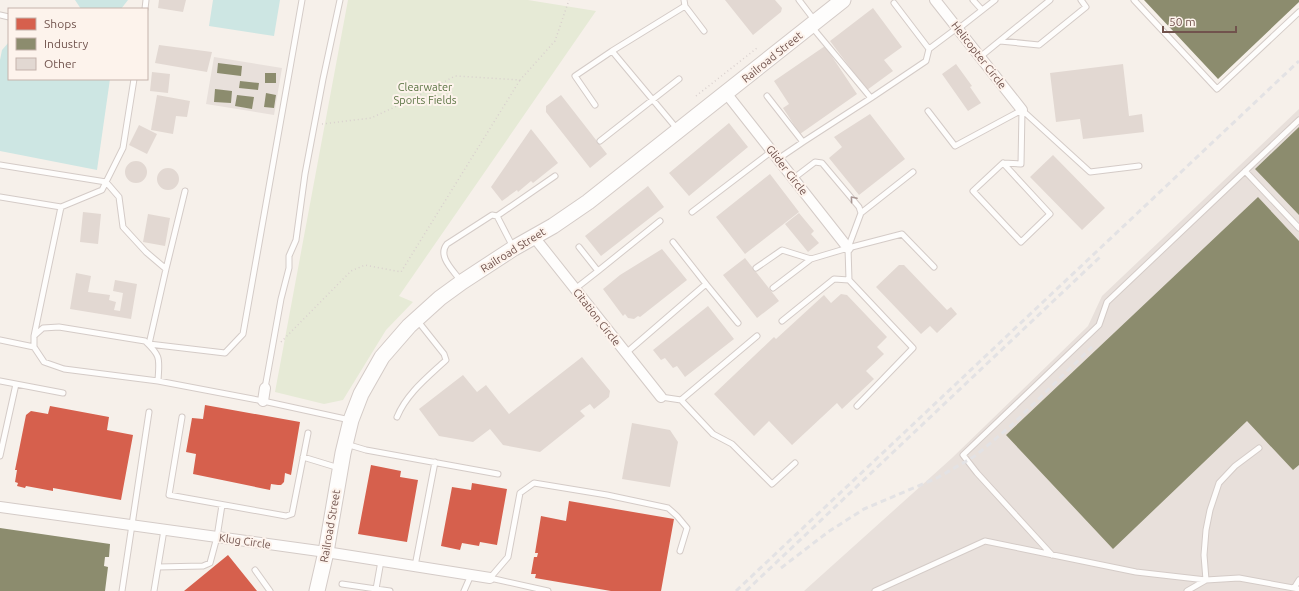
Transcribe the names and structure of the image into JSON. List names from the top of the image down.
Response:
{
  "streets": {
    "main road": ["Railroad Street"],
    "street": [
      "Helicopter Circle",
      "Glider Circle",
      "Citation Circle",
      "Klug Circle"
    ]
  },
  "crossings": [
    ["Railroad Street", "Glider Circle"],
    ["Railroad Street", "Citation Circle"],
    ["Railroad Street", "Klug Circle"]
  ],
  "parks": ["Clearwater Sports Fields"],
  "legend": ["Shops", "Industry", "Other"],
  "scale_bar": "50 m"
}
